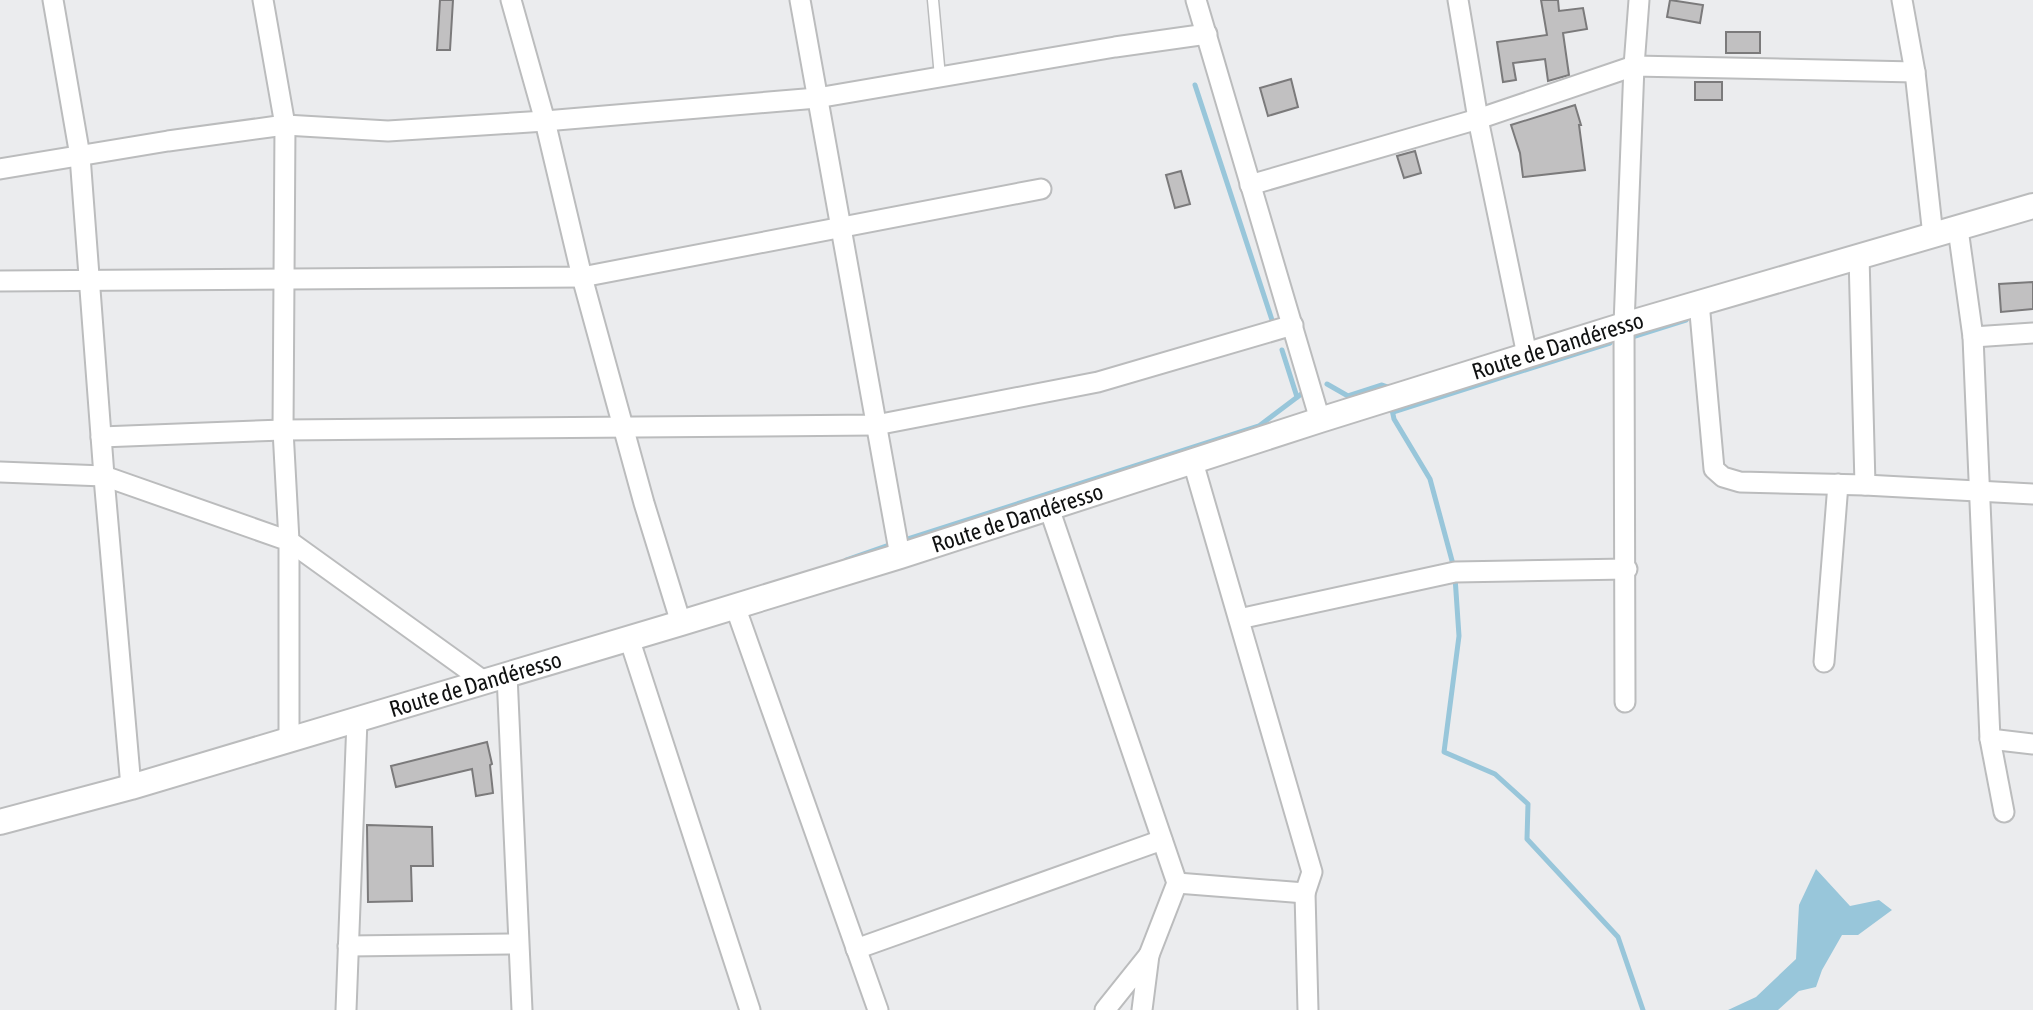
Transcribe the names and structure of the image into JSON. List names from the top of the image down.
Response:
{
  "streets": {
    "street": ["Route de Dandéresso"]
  }
}
